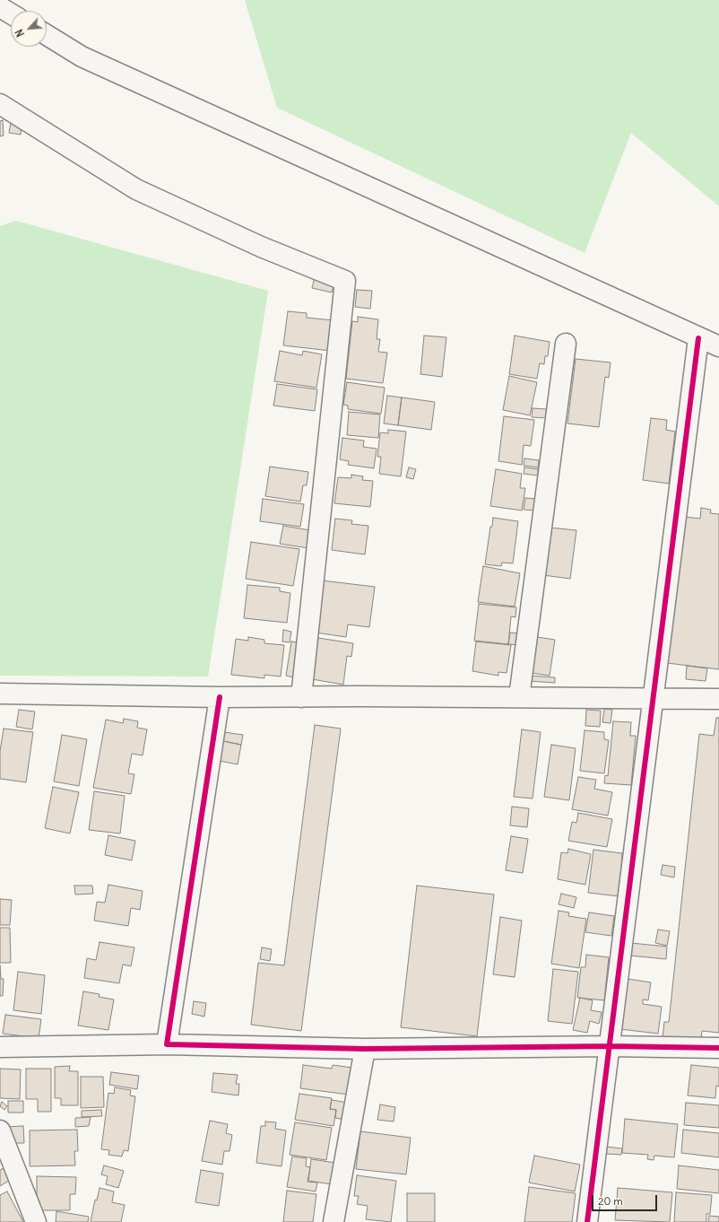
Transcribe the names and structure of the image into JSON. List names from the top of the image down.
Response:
{
  "scale_bar": "20 m",
  "north": "bottom left"
}
